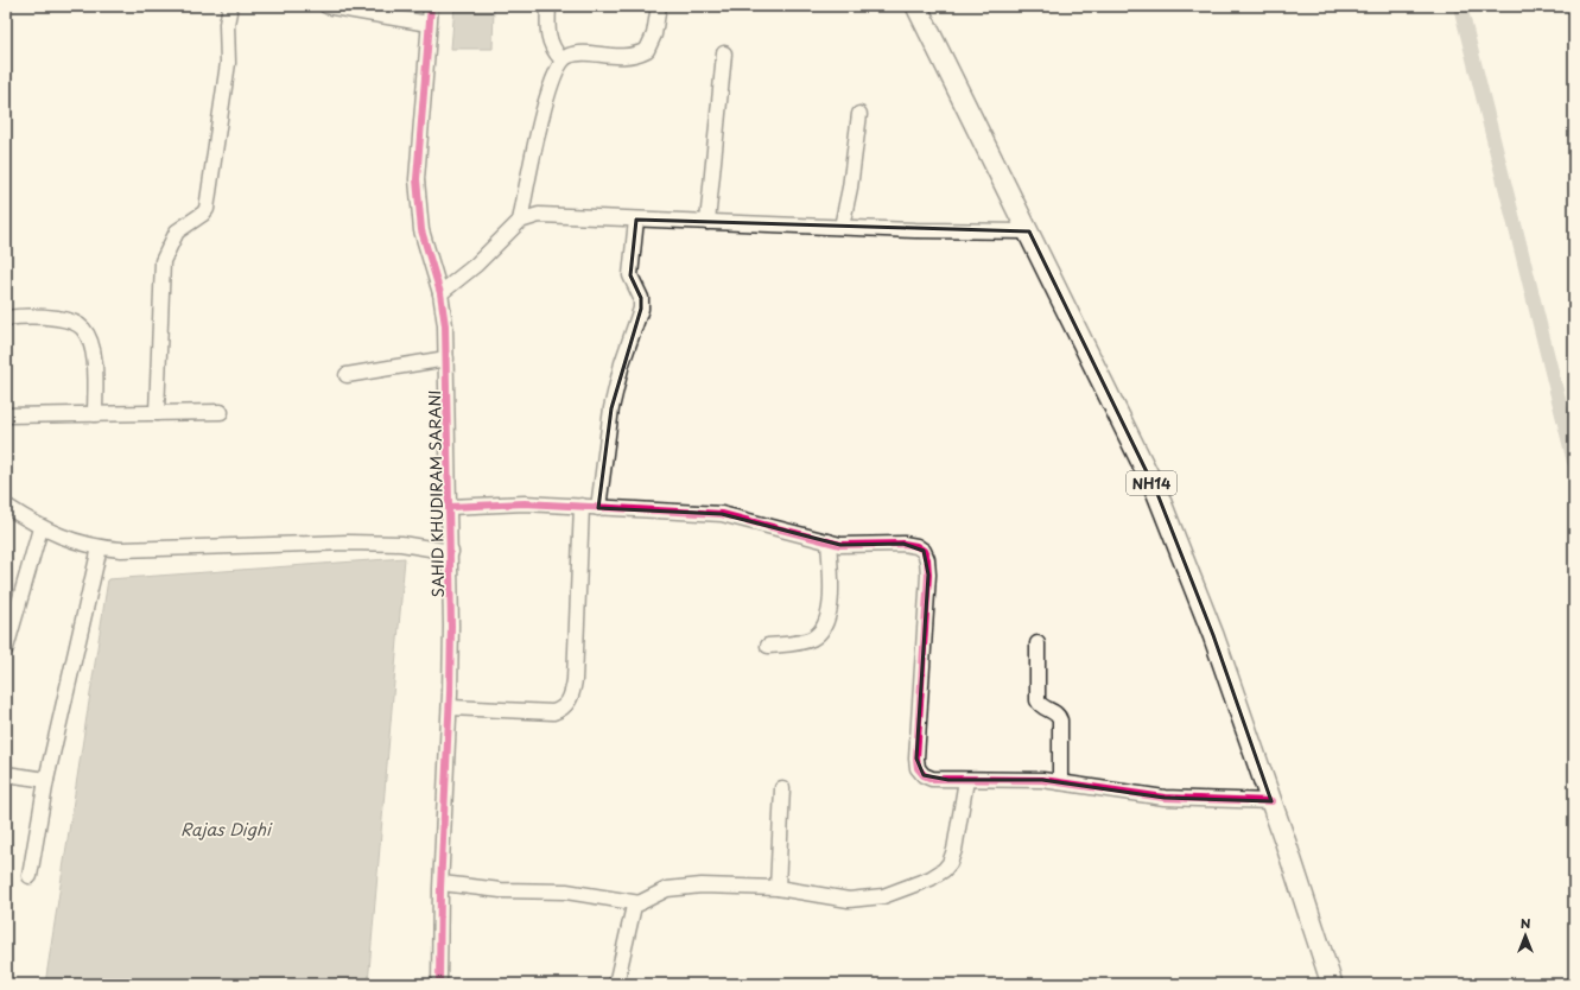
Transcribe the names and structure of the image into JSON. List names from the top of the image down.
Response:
{
  "streets": {
    "highway": ["NH14"],
    "street": ["SAHID KHUDIRAM SARANI"]
  },
  "water": ["Rajas Dighi"],
  "north": "top"
}
